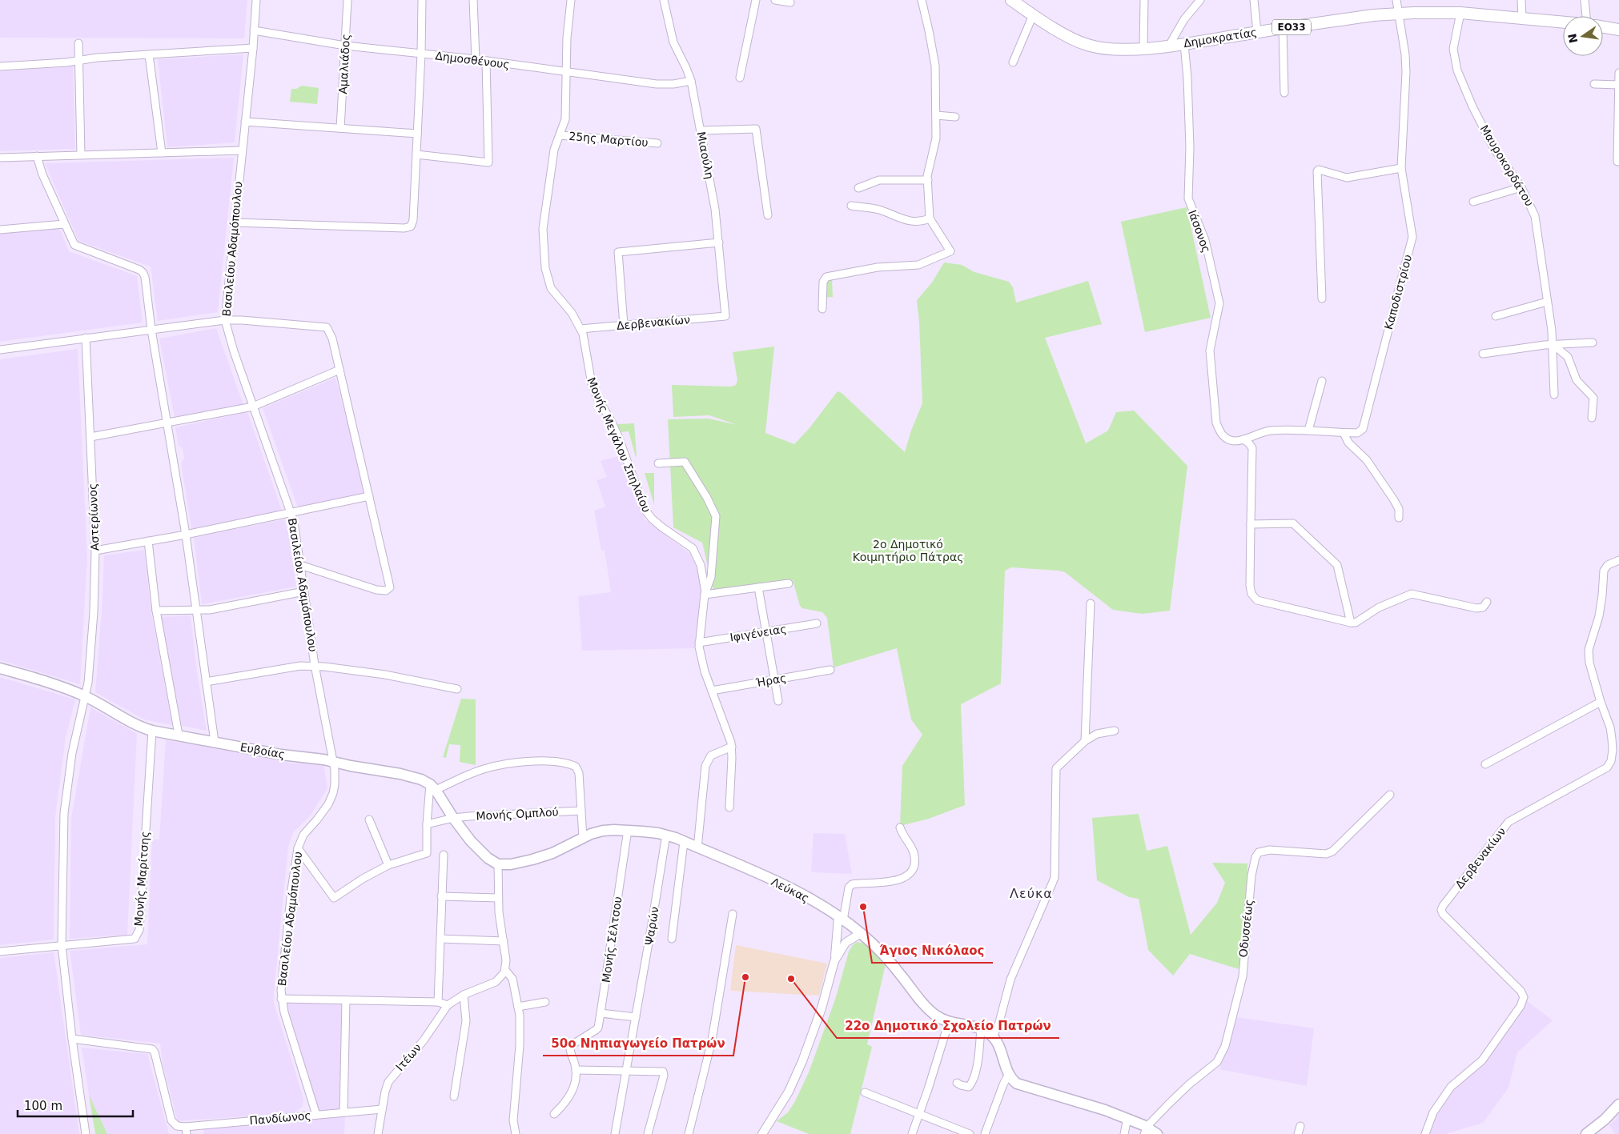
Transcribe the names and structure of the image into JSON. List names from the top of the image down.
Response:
{
  "streets": {
    "main road": [
      "ΕΟ33",
      "Δημοκρατίας",
      "Ευβοίας",
      "Λεύκας"
    ],
    "street": [
      "Δημοσθένους",
      "Αμαλιάδος",
      "25ης Μαρτίου",
      "Μιαούλη",
      "Μαυροκορδάτου",
      "Ιάσονος",
      "Βασιλείου Αδαμόπουλου",
      "Καποδιστρίου",
      "Δερβενακίων",
      "Μονής Μεγάλου Σπηλαίου",
      "Αστερίωνος",
      "Ιφιγένειας",
      "Ήρας",
      "Μονής Ομπλού",
      "Μονής Μαρίτσης",
      "Ψαρών",
      "Οδυσσέως",
      "Μονής Σέλτσου",
      "Ιτέων",
      "Πανδίωνος"
    ]
  },
  "crossings": [
    ["Δημοκρατίας", "Μαυροκορδάτου"],
    ["Δημοκρατίας", "Ιάσονος"],
    ["Δημοκρατίας", "Καποδιστρίου"],
    ["Δημοσθένους", "Αμαλιάδος"],
    ["Δημοσθένους", "Μιαούλη"],
    ["Δημοσθένους", "Βασιλείου Αδαμόπουλου"],
    ["Δημοσθένους", "Μονής Μεγάλου Σπηλαίου"],
    ["25ης Μαρτίου", "Μονής Μεγάλου Σπηλαίου"],
    ["Μιαούλη", "Δερβενακίων"],
    ["Ιάσονος", "Καποδιστρίου"],
    ["Βασιλείου Αδαμόπουλου", "Ευβοίας"],
    ["Βασιλείου Αδαμόπουλου", "Πανδίωνος"],
    ["Δερβενακίων", "Μονής Μεγάλου Σπηλαίου"],
    ["Μονής Μεγάλου Σπηλαίου", "Ιφιγένειας"],
    ["Μονής Μεγάλου Σπηλαίου", "Ήρας"],
    ["Αστερίωνος", "Ευβοίας"],
    ["Αστερίωνος", "Μονής Μαρίτσης"],
    ["Ευβοίας", "Μονής Μαρίτσης"],
    ["Λεύκας", "Ψαρών"],
    ["Λεύκας", "Μονής Σέλτσου"],
    ["Ιτέων", "Πανδίωνος"]
  ],
  "districts": ["Λεύκα"],
  "parks": ["2o Δημοτικό Κοιμητήριο Πάτρας"],
  "places": ["Άγιος Νικόλαος", "50o Νηπιαγωγείο Πατρών", "22ο Δημοτικό Σχολείο Πατρών"],
  "scale_bar": "100 m",
  "north": "left"
}
